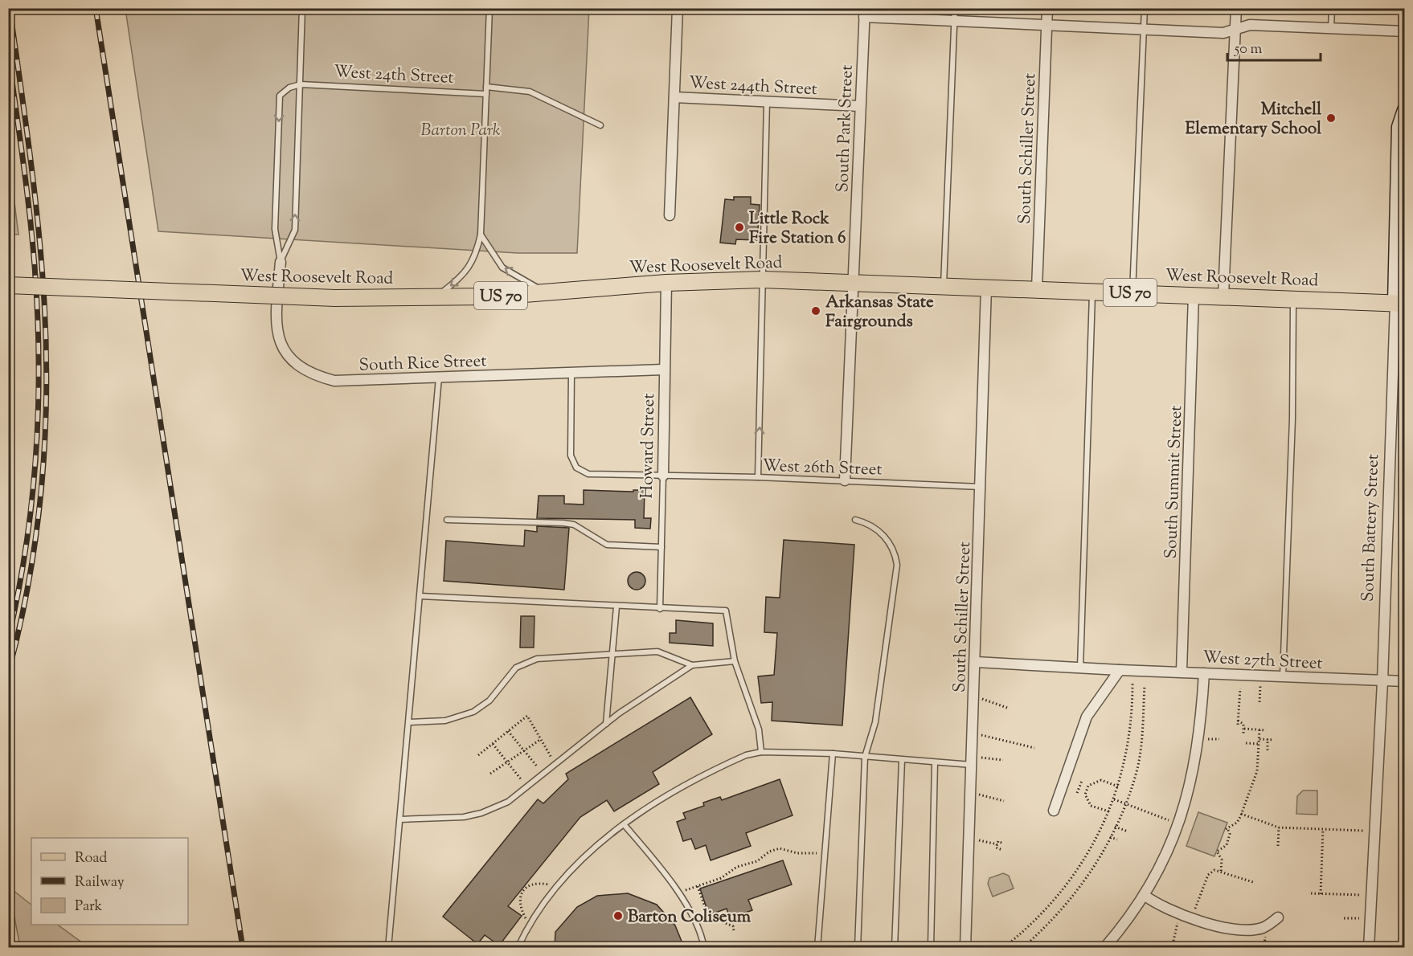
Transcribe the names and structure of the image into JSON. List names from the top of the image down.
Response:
{
  "streets": {
    "main road": ["West Roosevelt Road", "US 70"],
    "street": [
      "West 244th Street",
      "South Park Street",
      "South Schiller Street",
      "South Rice Street",
      "Howard Street",
      "South Summit Street",
      "South Battery Street",
      "West 27th Street"
    ],
    "lane": ["West 24th Street", "West 26th Street"]
  },
  "crossings": [
    ["West 24th Street", "South Rice Street"],
    ["West 244th Street", "South Park Street"],
    ["South Park Street", "West Roosevelt Road"],
    ["South Park Street", "West 26th Street"],
    ["South Schiller Street", "West Roosevelt Road"],
    ["South Schiller Street", "West 26th Street"],
    ["South Schiller Street", "West 27th Street"],
    ["West Roosevelt Road", "Howard Street"],
    ["West Roosevelt Road", "South Summit Street"],
    ["West Roosevelt Road", "South Battery Street"],
    ["South Rice Street", "Howard Street"],
    ["South Rice Street", "West 26th Street"],
    ["Howard Street", "West 26th Street"],
    ["South Summit Street", "West 27th Street"],
    ["South Battery Street", "West 27th Street"]
  ],
  "parks": ["Barton Park"],
  "places": [
    "Mitchell Elementary School",
    "Little Rock Fire Station 6",
    "Arkansas State Fairgrounds",
    "Barton Coliseum"
  ],
  "legend": ["Road", "Railway", "Park"],
  "scale_bar": "50 m"
}
